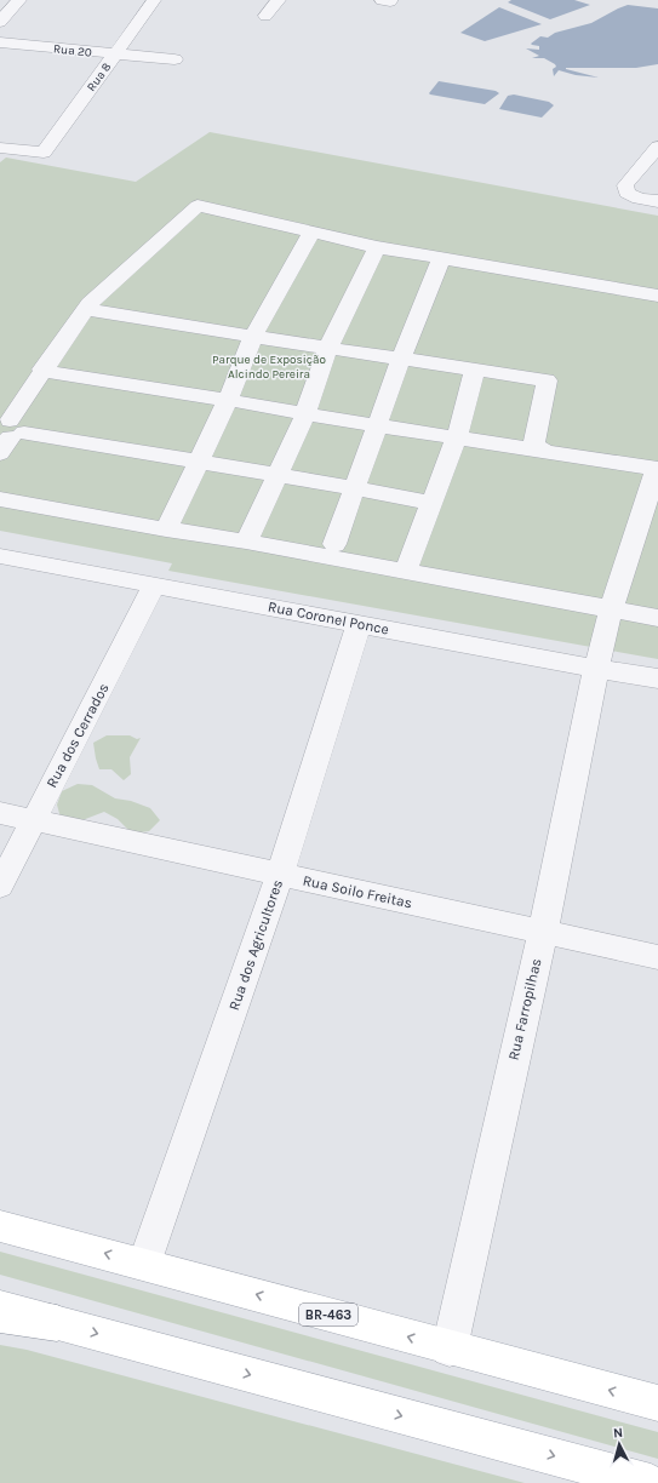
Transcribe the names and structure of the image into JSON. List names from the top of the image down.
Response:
{
  "streets": {
    "main road": ["BR-463"],
    "street": [
      "Rua 20",
      "Rua 8",
      "Rua Coronel Ponce",
      "Rua dos Cerrados",
      "Rua Soilo Freitas",
      "Rua dos Agricultores",
      "Rua Farropilhas"
    ]
  },
  "crossings": [
    ["Rua 20", "Rua 8"],
    ["Rua Coronel Ponce", "Rua dos Cerrados"],
    ["Rua Coronel Ponce", "Rua dos Agricultores"],
    ["Rua Coronel Ponce", "Rua Farropilhas"],
    ["Rua dos Cerrados", "Rua Soilo Freitas"],
    ["Rua Soilo Freitas", "Rua dos Agricultores"],
    ["Rua Soilo Freitas", "Rua Farropilhas"],
    ["Rua dos Agricultores", "BR-463"],
    ["Rua Farropilhas", "BR-463"]
  ],
  "parks": ["Parque de Exposição Alcindo Pereira"],
  "north": "top"
}
